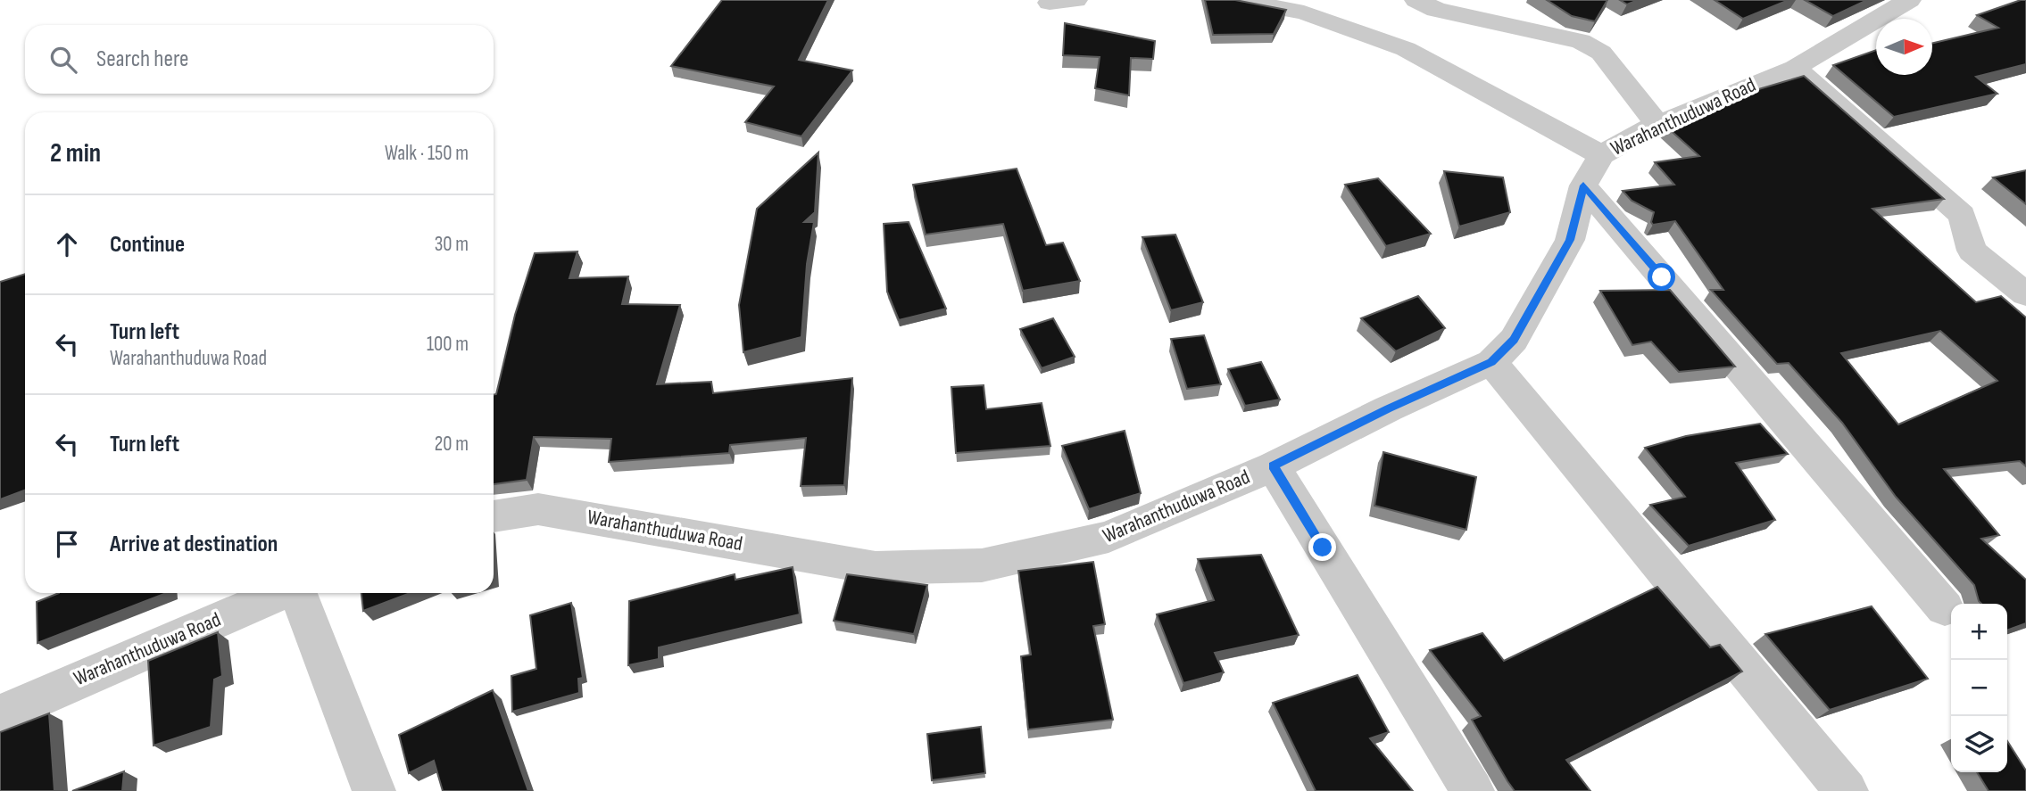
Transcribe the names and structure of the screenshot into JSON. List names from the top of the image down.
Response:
{
  "streets": {
    "street": ["Warahanthuduwa Road"]
  },
  "north": "right",
  "page": {
    "search": "Search here",
    "heading": ["2 min", "Walk · 150 m"],
    "list": [
      ["Continue", "30 m"],
      ["Turn left", "Warahanthuduwa Road", "100 m"],
      ["Turn left", "20 m"],
      "Arrive at destination"
    ],
    "map_buttons": ["+", "−"]
  }
}
